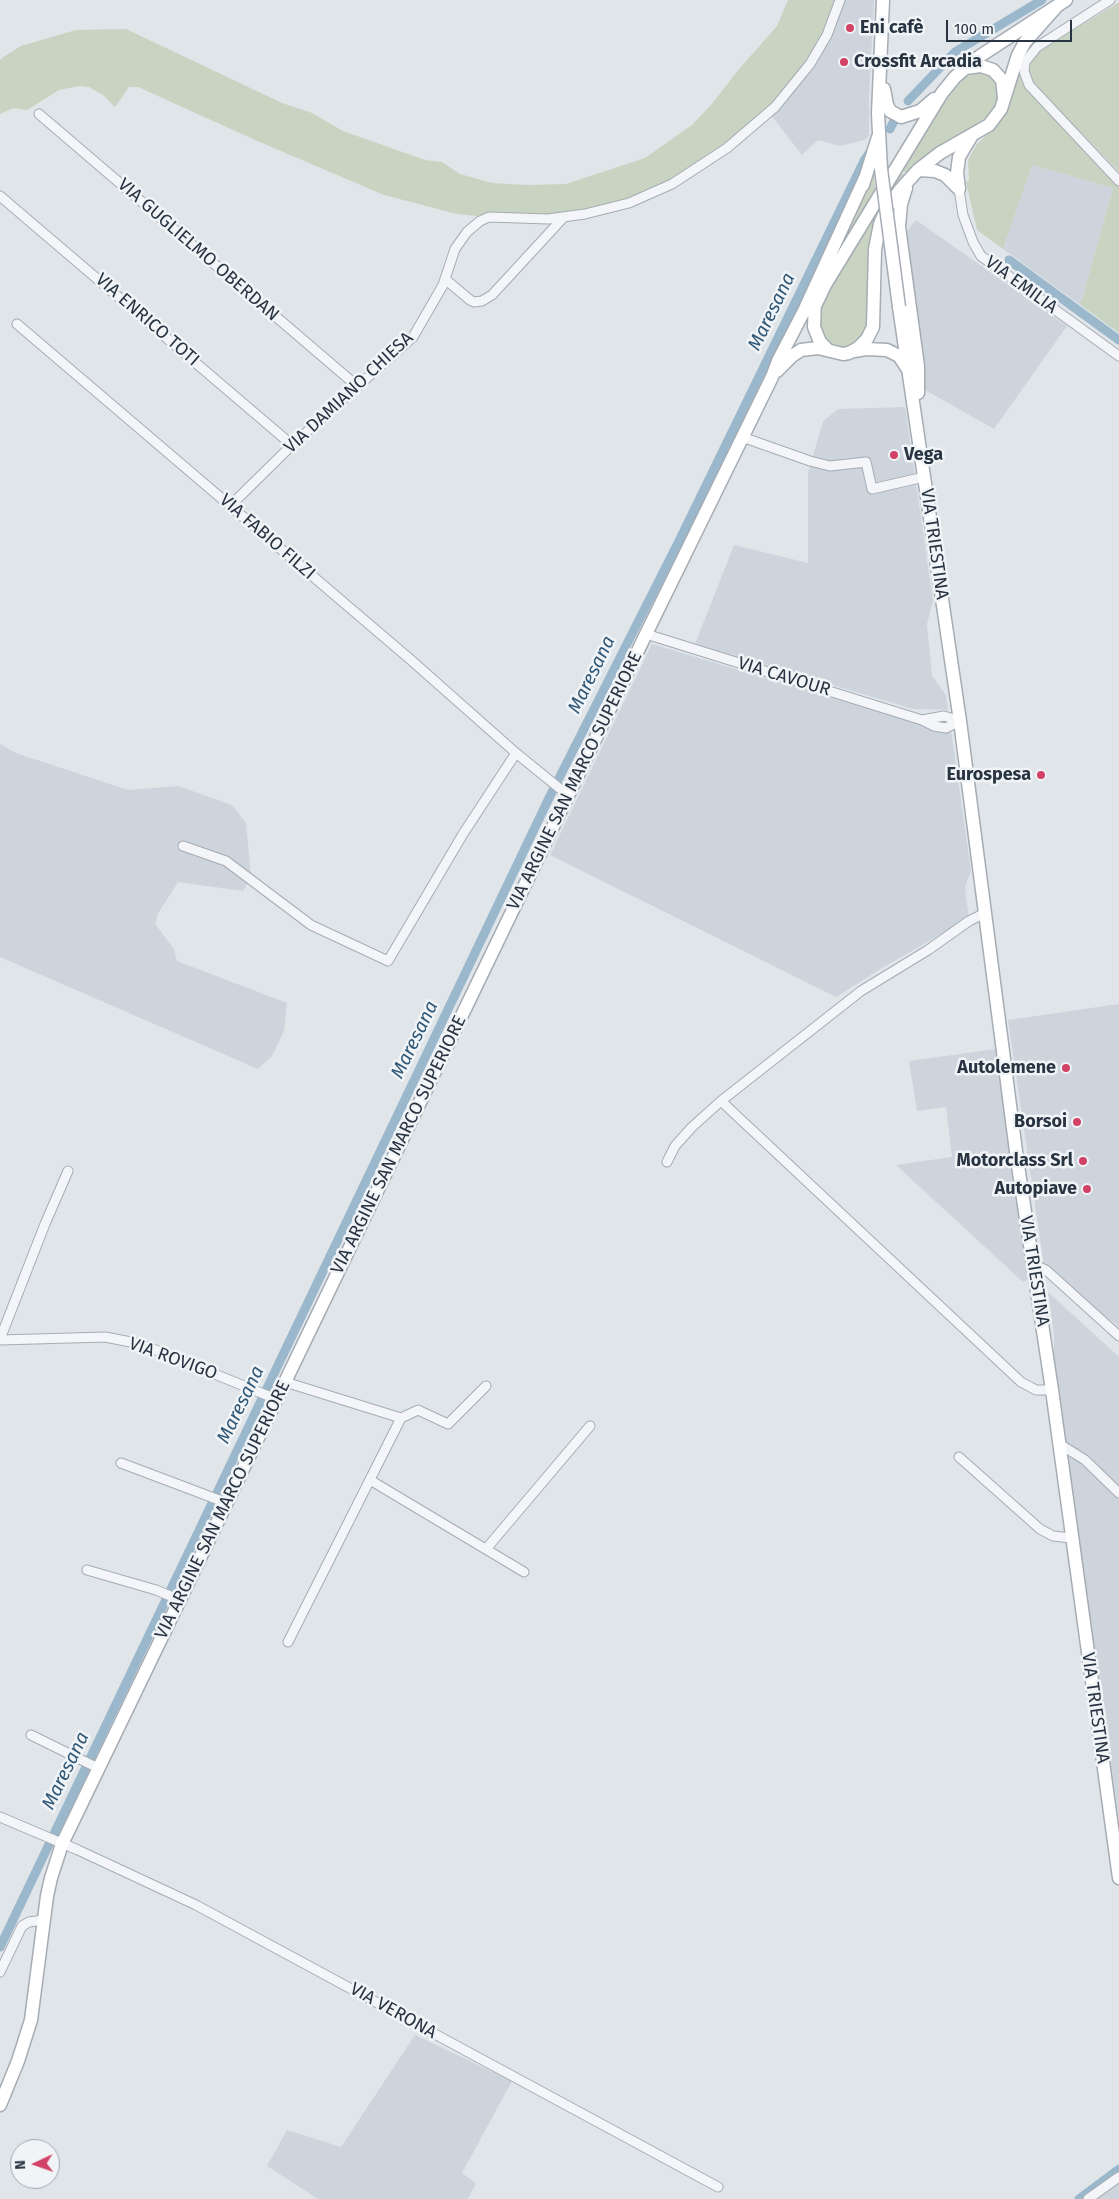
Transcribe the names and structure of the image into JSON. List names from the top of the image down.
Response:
{
  "streets": {
    "street": [
      "VIA GUGLIELMO OBERDAN",
      "VIA EMILIA",
      "VIA ENRICO TOTI",
      "VIA DAMIANO CHIESA",
      "VIA FABIO FILZI",
      "VIA TRIESTINA",
      "VIA CAVOUR",
      "VIA ARGINE SAN MARCO SUPERIORE",
      "VIA ROVIGO",
      "VIA VERONA"
    ]
  },
  "crossings": [
    ["VIA GUGLIELMO OBERDAN", "VIA DAMIANO CHIESA"],
    ["VIA ENRICO TOTI", "VIA DAMIANO CHIESA"],
    ["VIA DAMIANO CHIESA", "VIA FABIO FILZI"],
    ["VIA FABIO FILZI", "VIA ARGINE SAN MARCO SUPERIORE"],
    ["VIA TRIESTINA", "VIA CAVOUR"],
    ["VIA CAVOUR", "VIA ARGINE SAN MARCO SUPERIORE"],
    ["VIA ARGINE SAN MARCO SUPERIORE", "VIA ROVIGO"],
    ["VIA ARGINE SAN MARCO SUPERIORE", "VIA VERONA"]
  ],
  "water": ["Maresana"],
  "places": [
    "Eni cafè",
    "Crossfit Arcadia",
    "Vega",
    "Eurospesa",
    "Autolemene",
    "Borsoi",
    "Motorclass Srl",
    "Autopiave"
  ],
  "scale_bar": "100 m",
  "north": "left"
}
